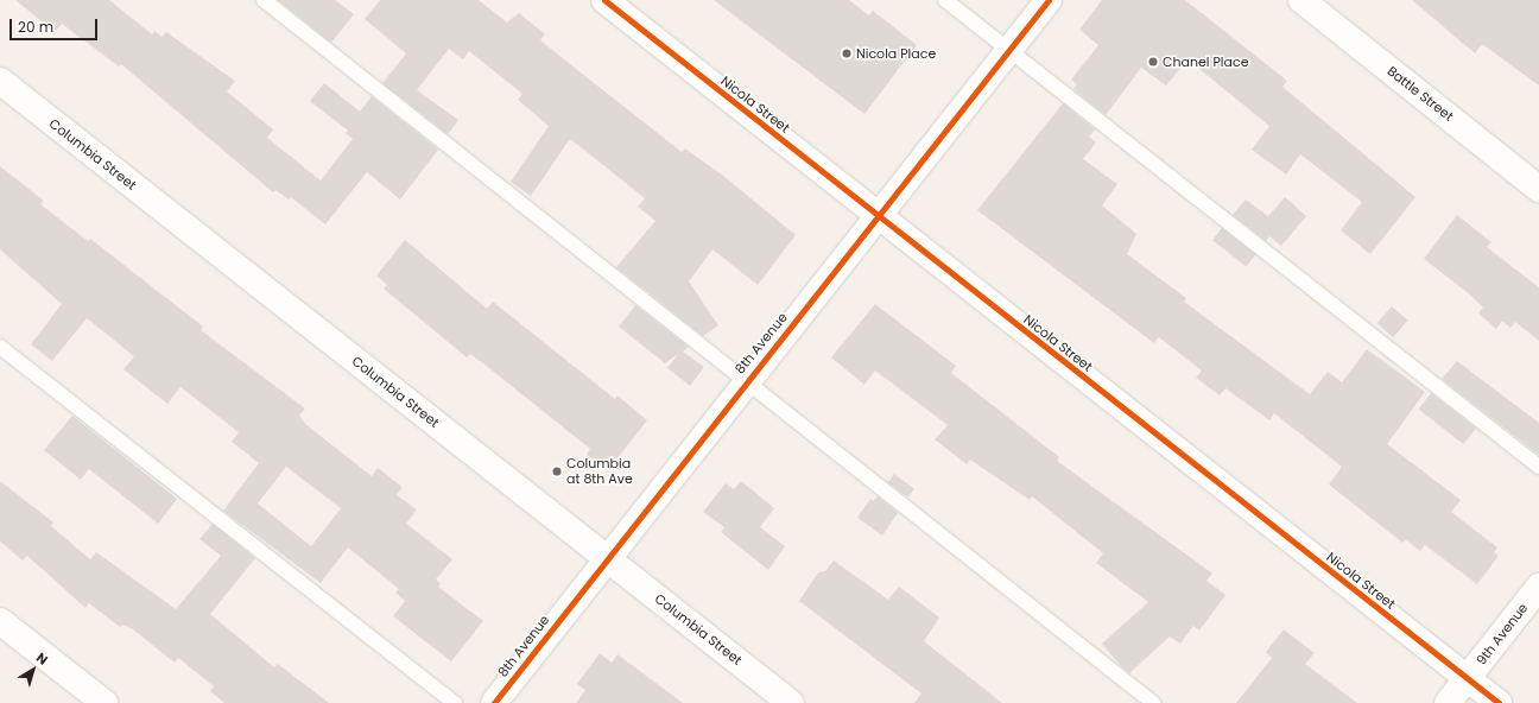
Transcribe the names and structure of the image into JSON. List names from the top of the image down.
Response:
{
  "streets": {
    "street": [
      "Battle Street",
      "Nicola Street",
      "Columbia Street",
      "8th Avenue",
      "9th Avenue"
    ]
  },
  "crossings": [
    ["Nicola Street", "8th Avenue"],
    ["Nicola Street", "9th Avenue"],
    ["Columbia Street", "8th Avenue"]
  ],
  "places": ["Nicola Place", "Chanel Place", "Columbia at 8th Ave"],
  "scale_bar": "20 m",
  "north": "top right"
}
